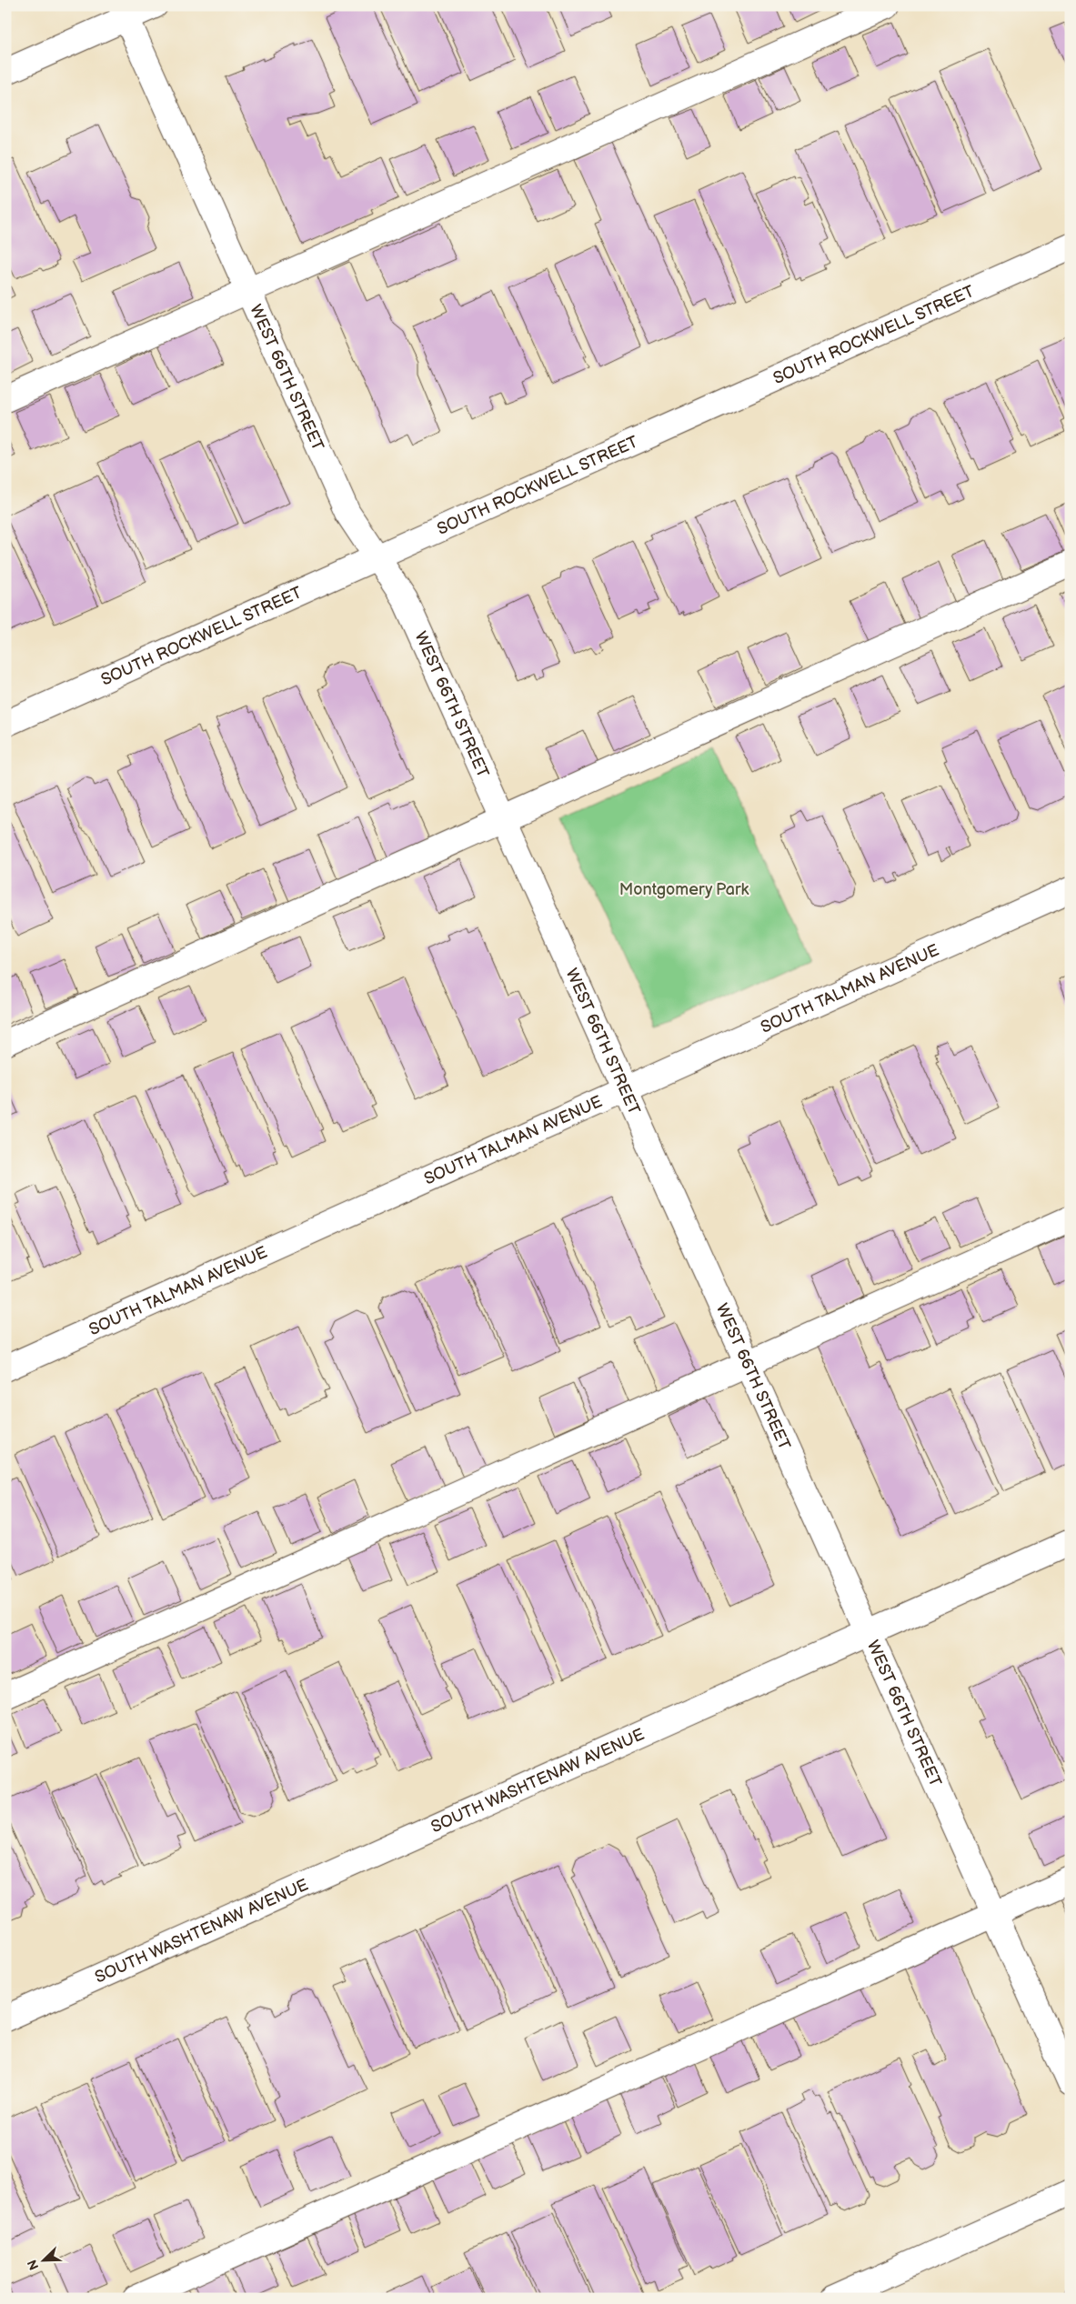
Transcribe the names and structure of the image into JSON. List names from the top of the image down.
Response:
{
  "streets": {
    "street": [
      "SOUTH ROCKWELL STREET",
      "WEST 66TH STREET",
      "SOUTH TALMAN AVENUE",
      "SOUTH WASHTENAW AVENUE"
    ]
  },
  "crossings": [
    ["SOUTH ROCKWELL STREET", "WEST 66TH STREET"],
    ["WEST 66TH STREET", "SOUTH TALMAN AVENUE"],
    ["WEST 66TH STREET", "SOUTH WASHTENAW AVENUE"]
  ],
  "parks": ["Montgomery Park"],
  "north": "bottom left"
}
